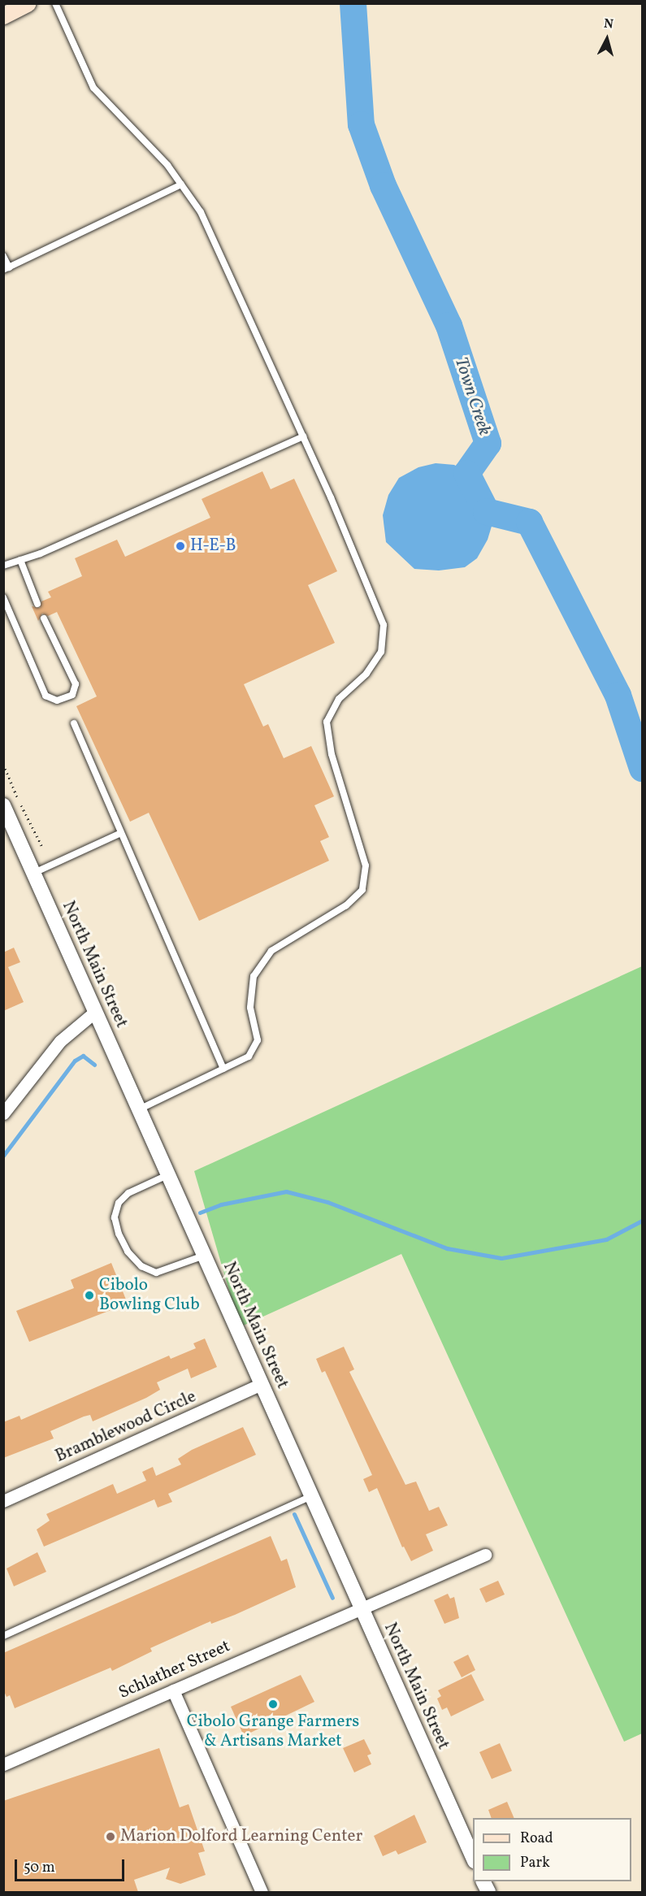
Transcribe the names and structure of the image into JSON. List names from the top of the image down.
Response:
{
  "streets": {
    "street": ["North Main Street", "Bramblewood Circle", "Schlather Street"]
  },
  "crossings": [
    ["North Main Street", "Bramblewood Circle"],
    ["North Main Street", "Schlather Street"]
  ],
  "water": ["Town Creek"],
  "places": [
    "H-E-B",
    "Cibolo Bowling Club",
    "Cibolo Grange Farmers & Artisans Market",
    "Marion Dolford Learning Center"
  ],
  "legend": ["Road", "Park"],
  "scale_bar": "50 m",
  "north": "top"
}
